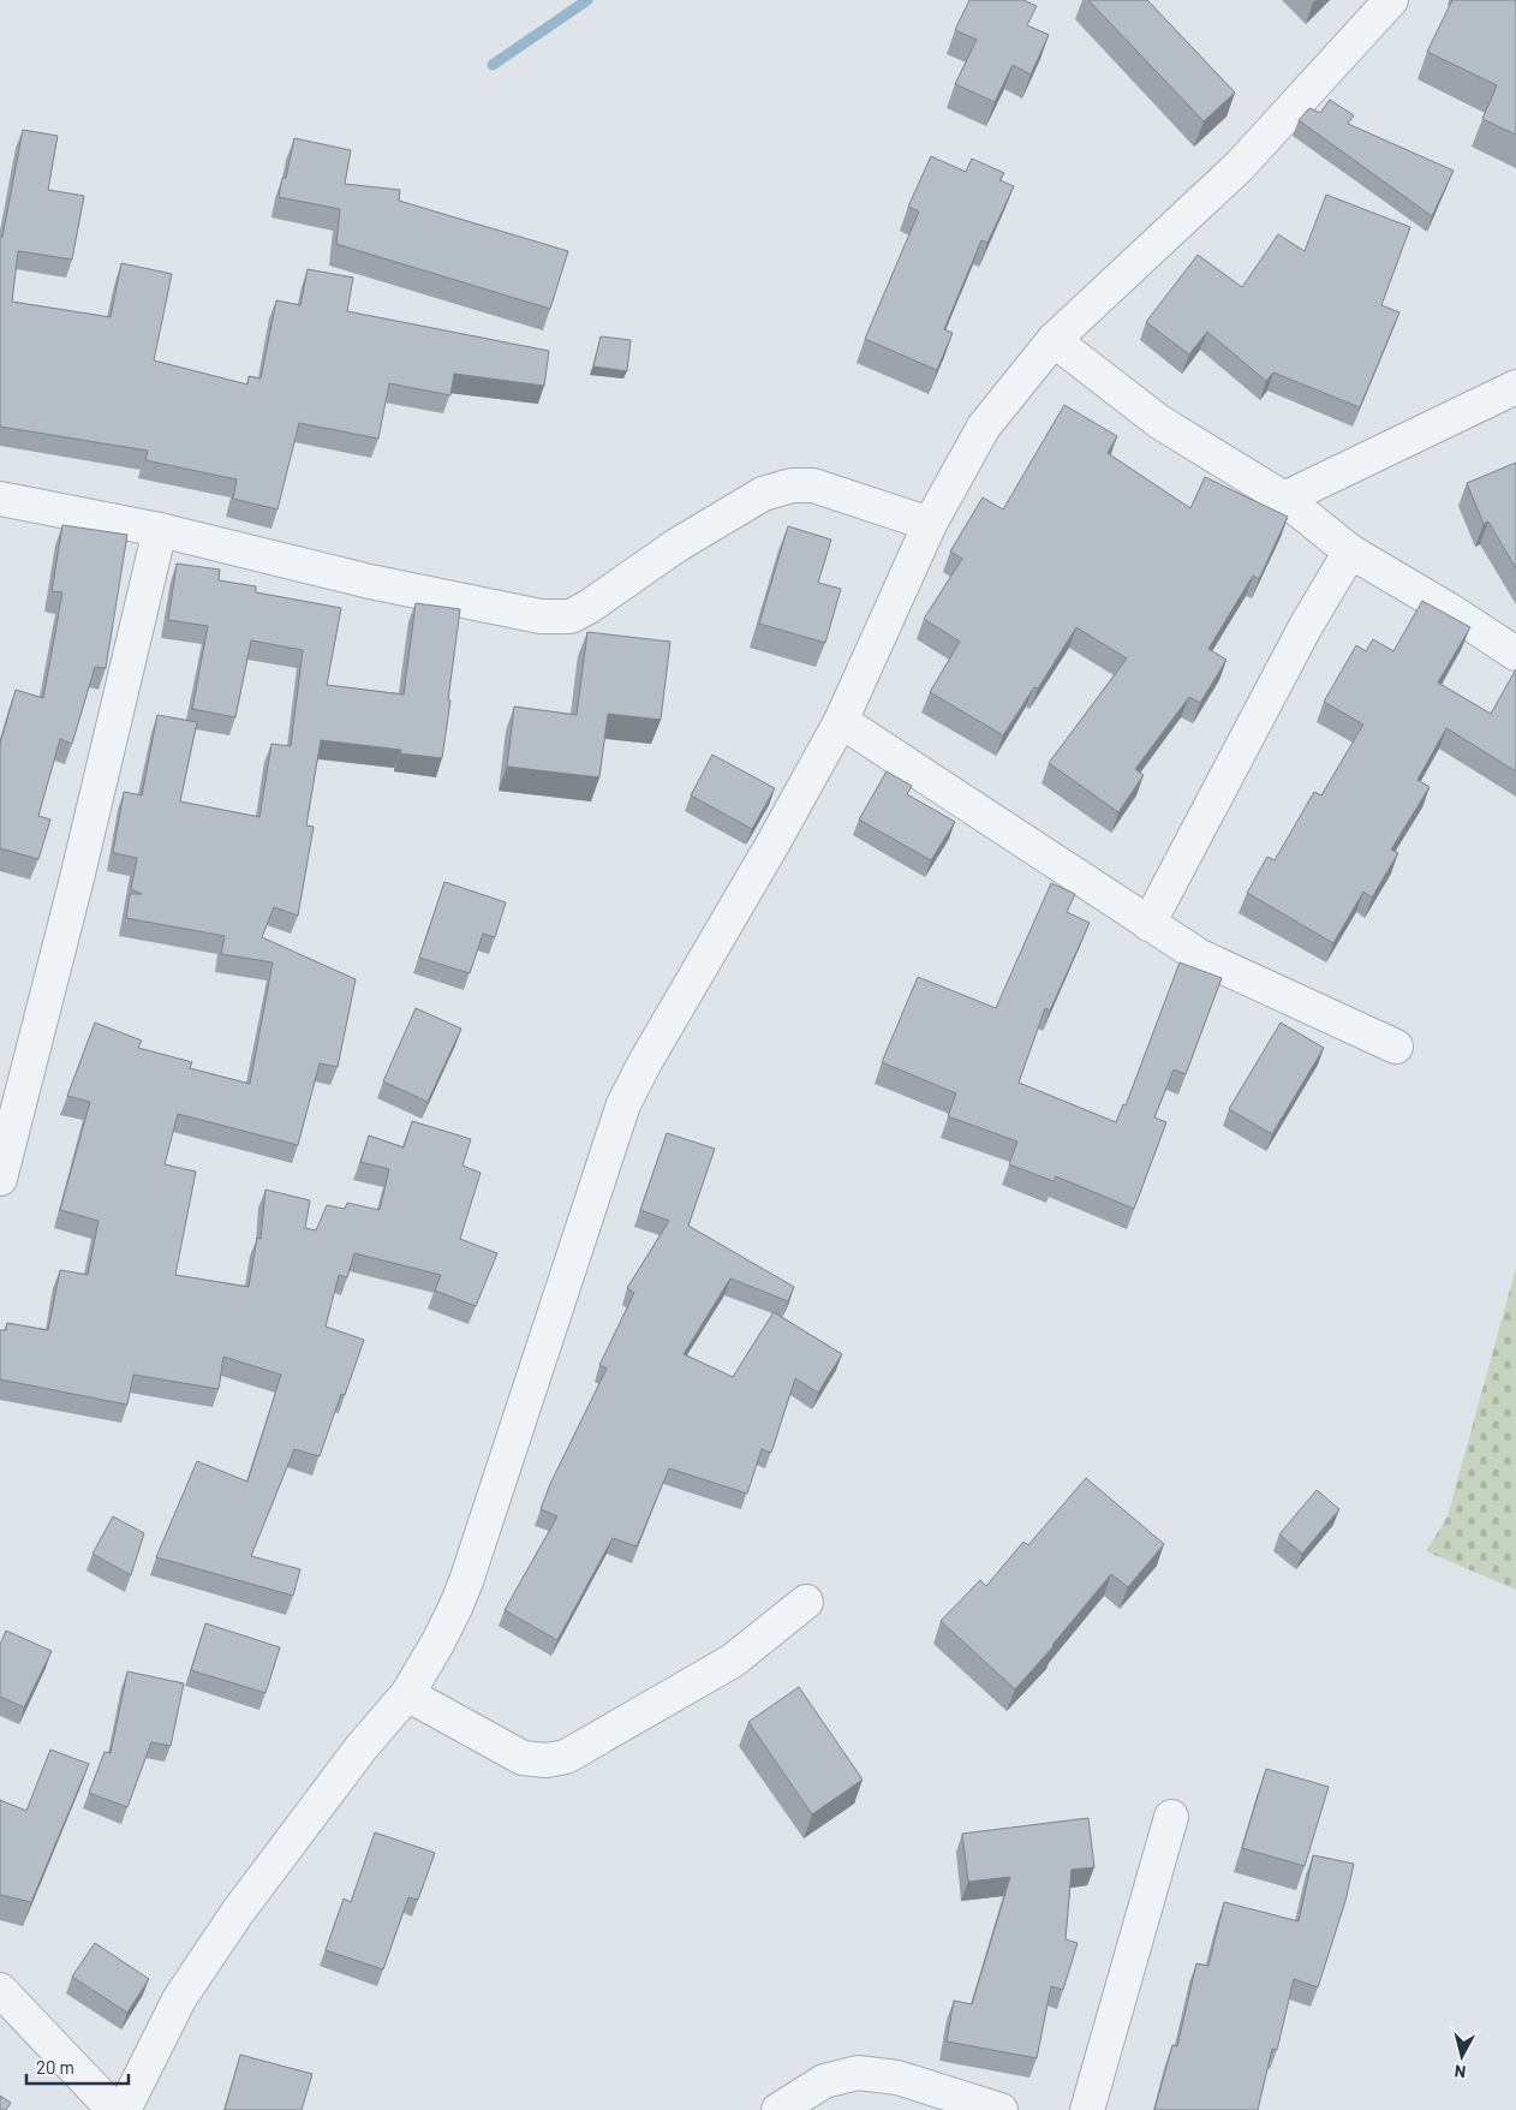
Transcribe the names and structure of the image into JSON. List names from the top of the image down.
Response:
{
  "scale_bar": "20 m",
  "north": "bottom"
}
